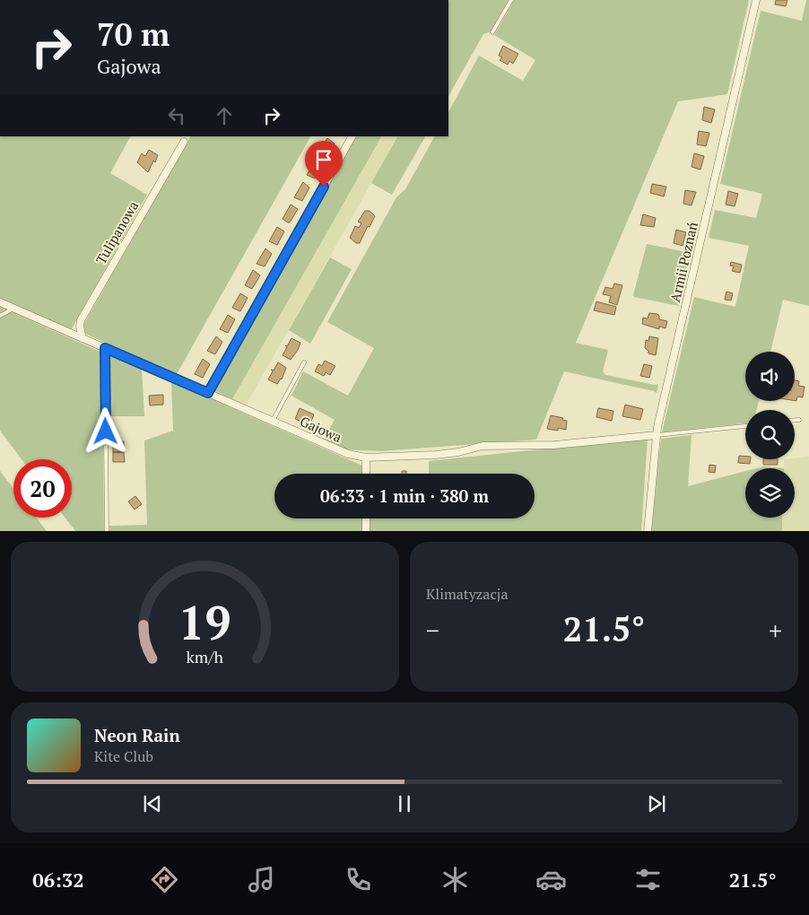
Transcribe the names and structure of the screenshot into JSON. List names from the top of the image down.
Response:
{
  "streets": {
    "street": ["Tulipanowa", "Armii Poznań", "Gajowa"]
  },
  "crossings": [
    ["Tulipanowa", "Gajowa"],
    ["Armii Poznań", "Gajowa"]
  ],
  "page": {
    "turn": ["70 m", "Gajowa"],
    "limit": "20",
    "trip": "06:33 · 1 min · 380 m",
    "tile": "Klimatyzacja",
    "heat": ["−", "21.5°", "+"],
    "song": ["Neon Rain", "Kite Club"],
    "tabs": ["06:32", "21.5°"],
    "gauge": ["19", "km/h"]
  }
}
